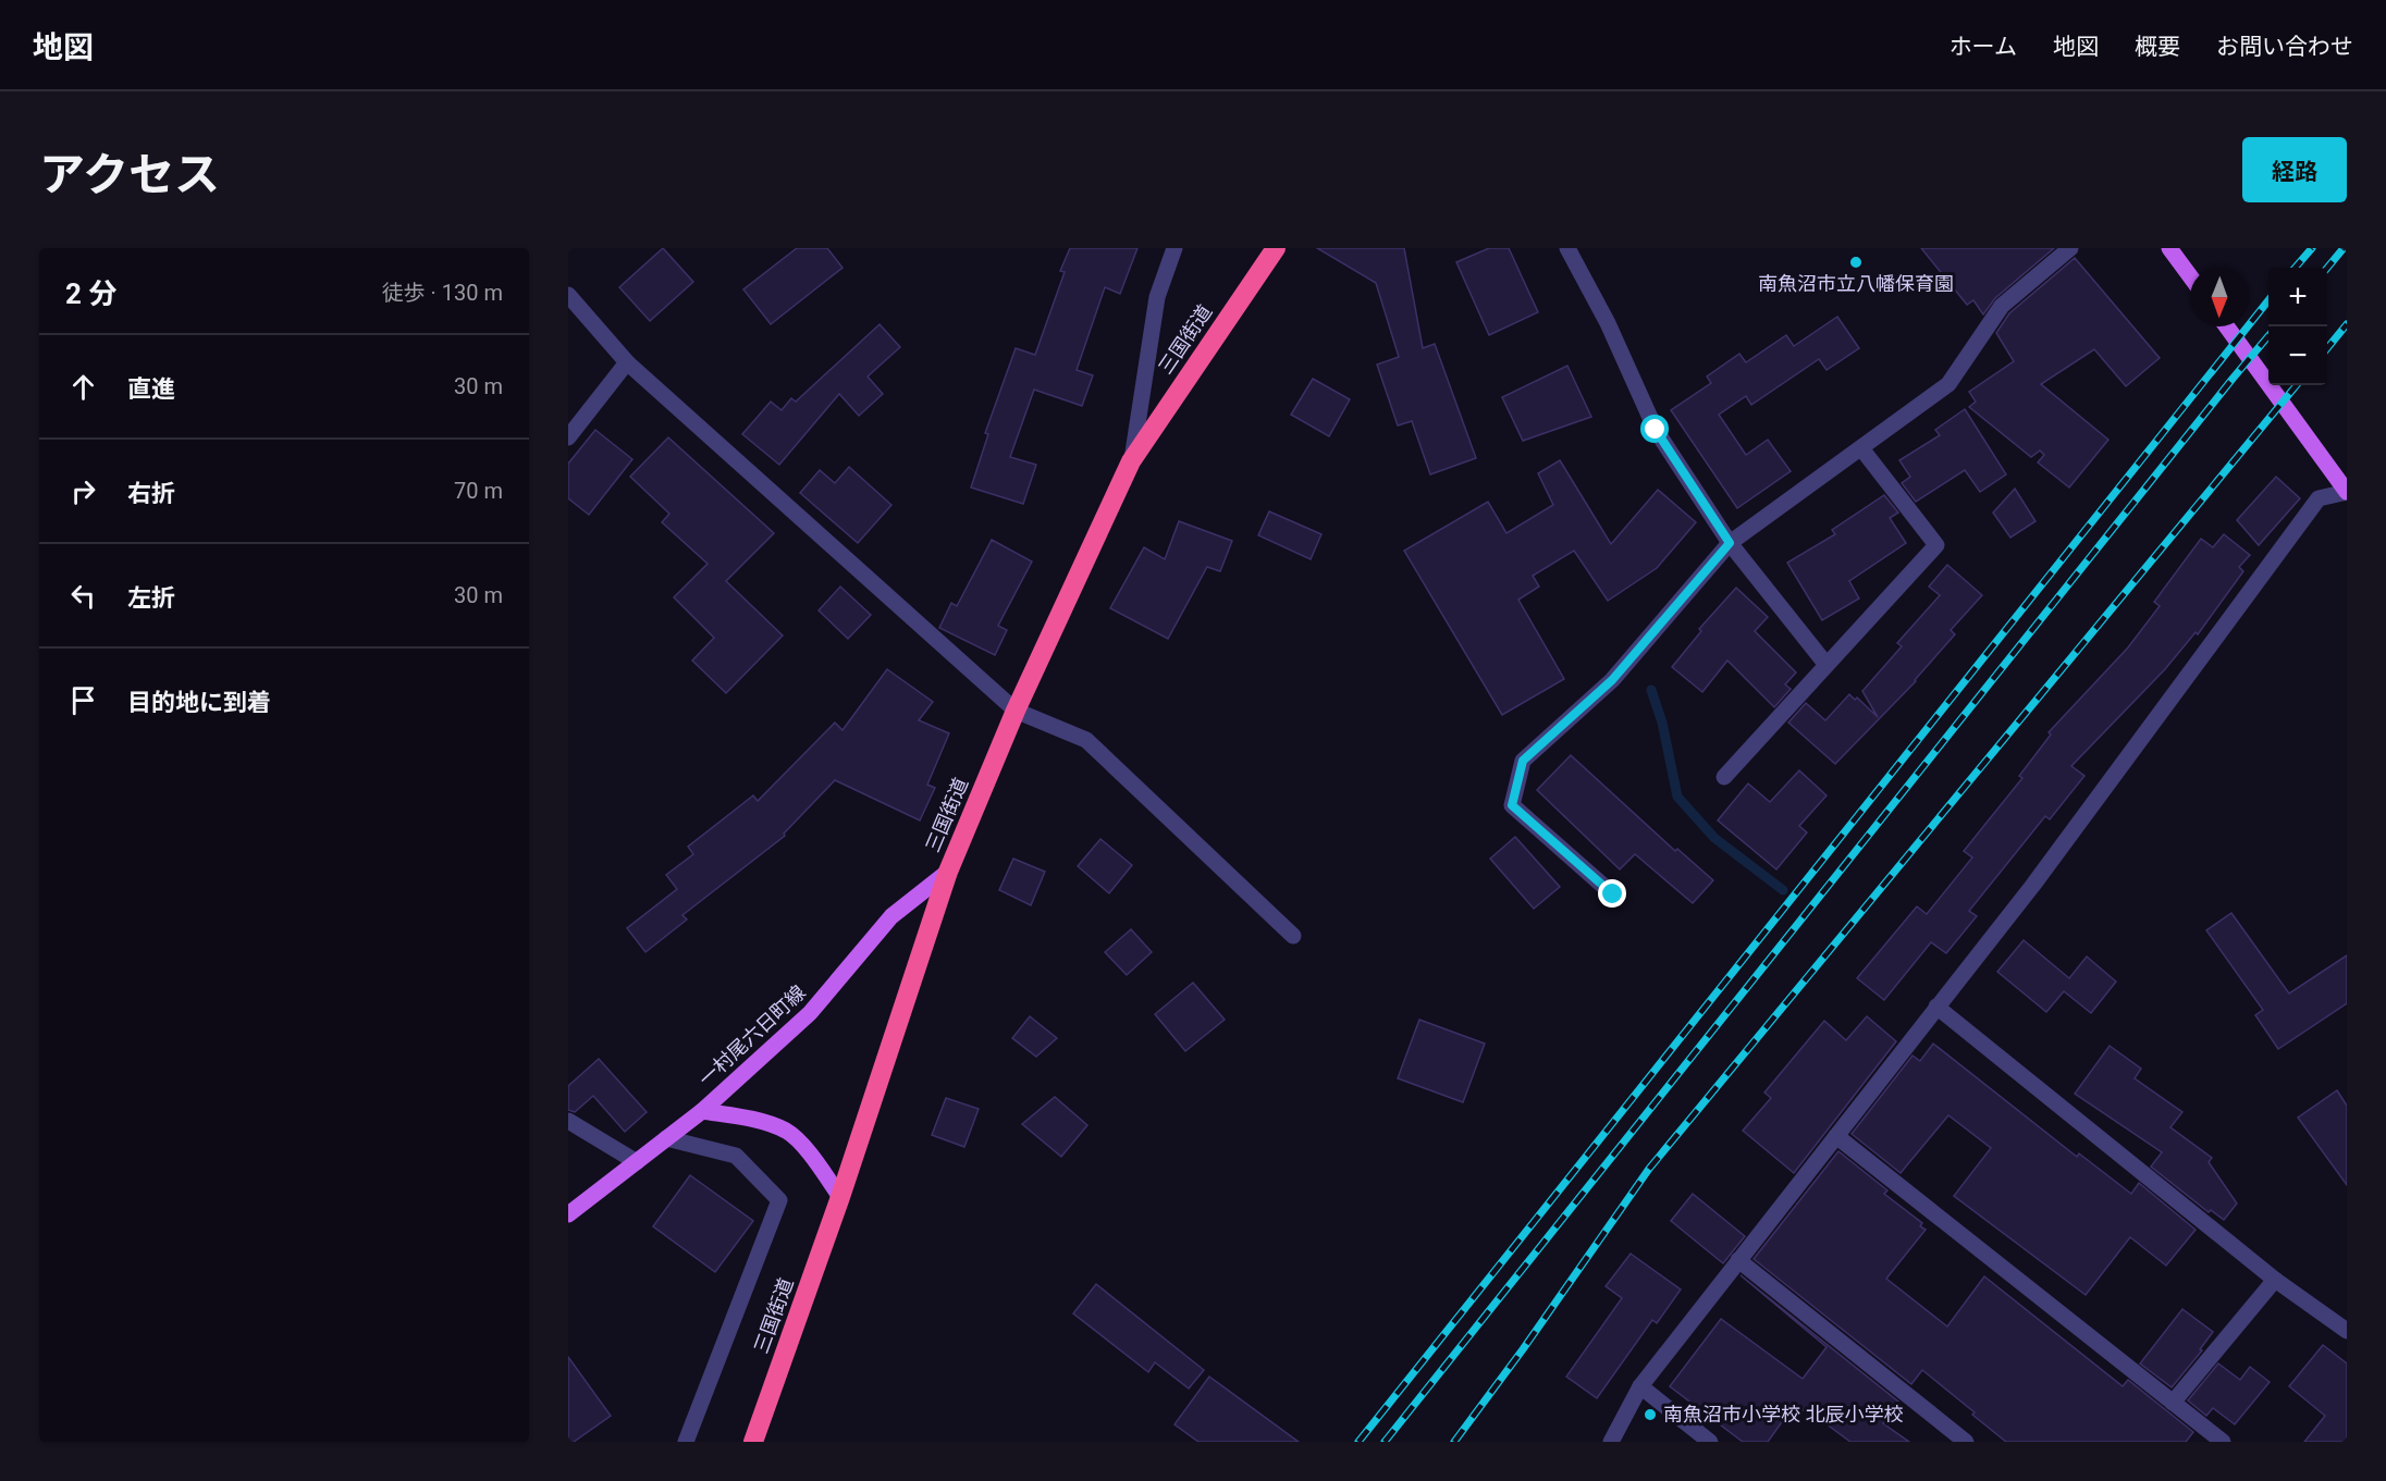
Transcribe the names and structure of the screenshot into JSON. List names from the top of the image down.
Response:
{
  "streets": {
    "highway": ["三国街道"],
    "main road": ["一村尾六日町線"]
  },
  "crossings": [
    ["三国街道", "一村尾六日町線"]
  ],
  "places": ["南魚沼市立八幡保育園", "南魚沼市小学校 北辰小学校"],
  "north": "bottom",
  "page": {
    "header": "地図",
    "nav": [
      "ホーム",
      "地図",
      "概要",
      "お問い合わせ"
    ],
    "title": "アクセス",
    "buttons": "経路",
    "heading": ["2 分", "徒歩 · 130 m"],
    "map_buttons": ["+", "−"],
    "list": [
      ["直進", "30 m"],
      ["右折", "70 m"],
      ["左折", "30 m"],
      "目的地に到着"
    ]
  }
}
